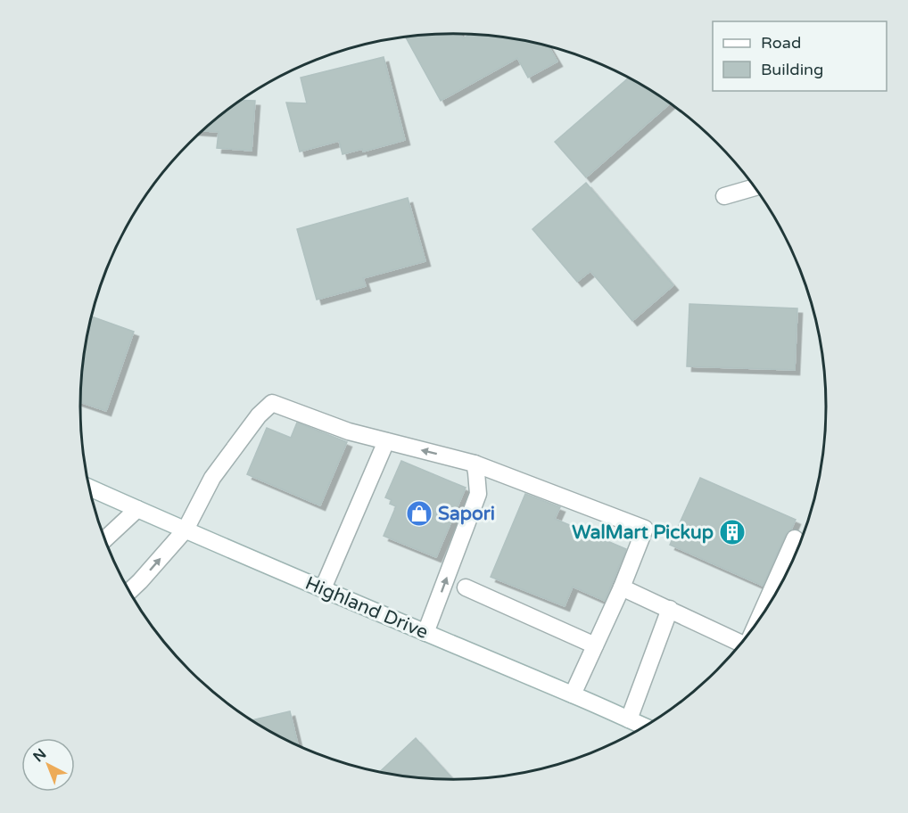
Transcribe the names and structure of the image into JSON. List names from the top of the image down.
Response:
{
  "streets": {
    "main road": ["Highland Drive"]
  },
  "places": {
    "shop": ["Sapori"],
    "building": ["WalMart Pickup"]
  },
  "legend": ["Road", "Building"],
  "north": "top left"
}
